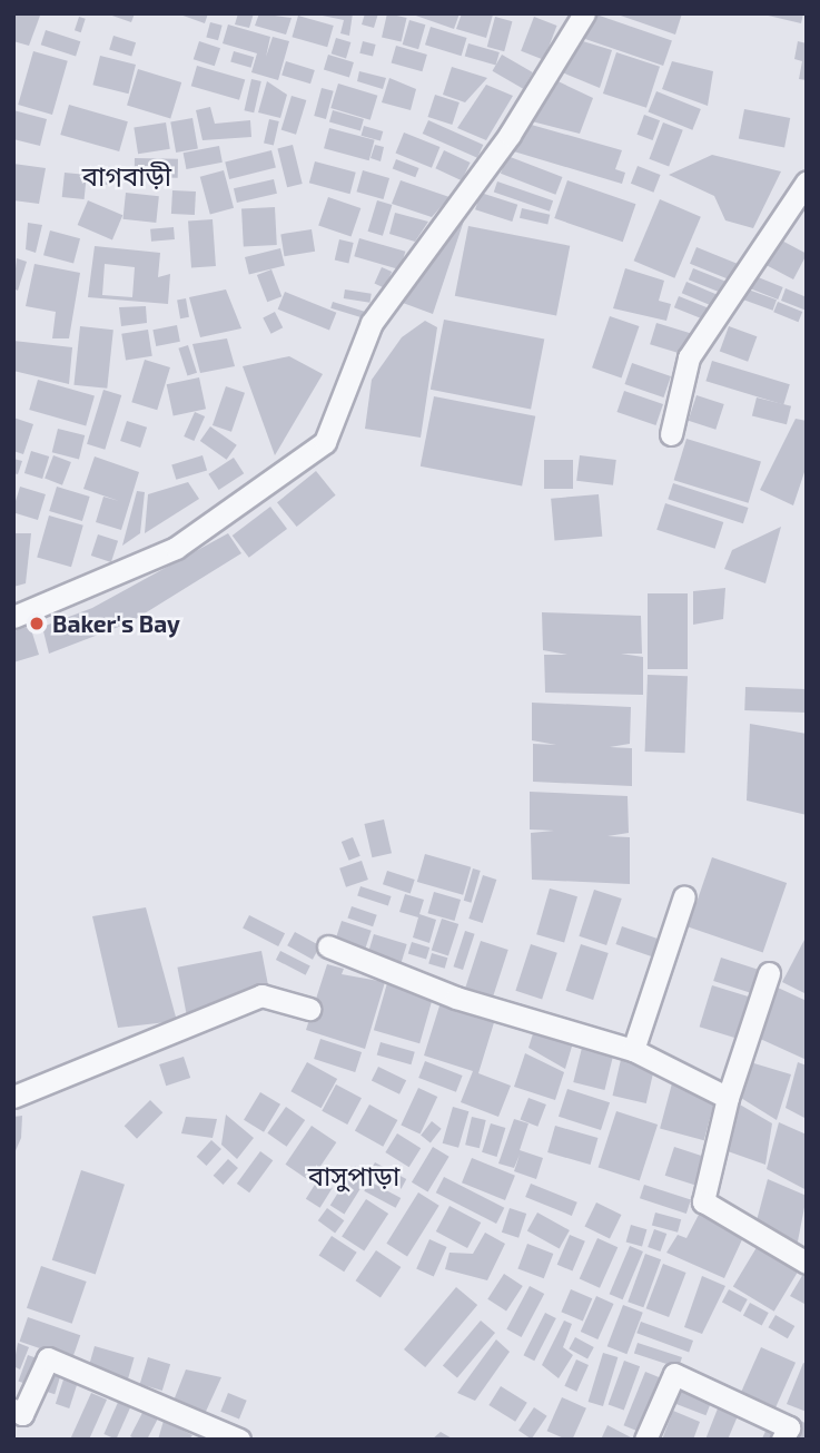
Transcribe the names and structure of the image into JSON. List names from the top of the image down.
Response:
{
  "districts": ["বাগবাড়ী", "বাসুপাড়া"],
  "places": ["Baker's Bay"]
}
